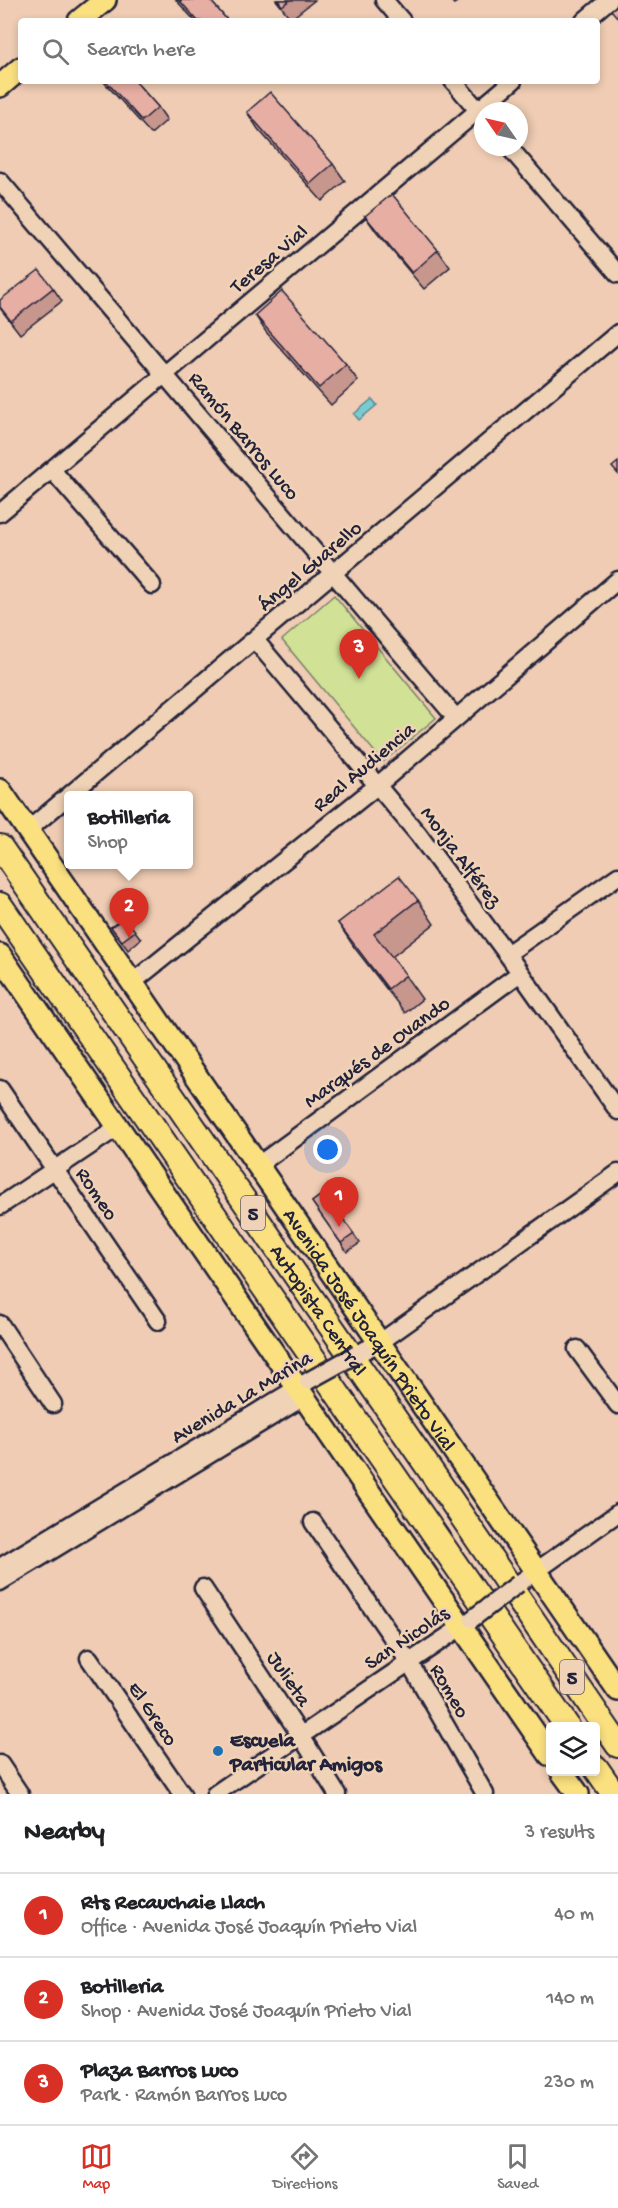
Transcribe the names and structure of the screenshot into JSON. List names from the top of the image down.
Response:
{
  "streets": {
    "highway": ["5", "Autopista Central"],
    "main road": ["Avenida José Joaquín Prieto Vial"],
    "street": [
      "Teresa Vial",
      "Ramón Barros Luco",
      "Ángel Guarello",
      "Real Audiencia",
      "Monja Alférez",
      "Marqués de Ovando",
      "Romeo",
      "Avenida La Marina",
      "San Nicolás",
      "Julieta",
      "El Greco"
    ]
  },
  "crossings": [
    ["Teresa Vial", "Ramón Barros Luco"],
    ["Ramón Barros Luco", "Ángel Guarello"],
    ["Ramón Barros Luco", "Real Audiencia"],
    ["Ángel Guarello", "Monja Alférez"],
    ["Ángel Guarello", "Avenida José Joaquín Prieto Vial"],
    ["Real Audiencia", "Monja Alférez"],
    ["Real Audiencia", "Avenida José Joaquín Prieto Vial"],
    ["Monja Alférez", "Marqués de Ovando"],
    ["Marqués de Ovando", "Avenida José Joaquín Prieto Vial"],
    ["Romeo", "San Nicolás"],
    ["Avenida José Joaquín Prieto Vial", "Avenida La Marina"],
    ["Avenida José Joaquín Prieto Vial", "San Nicolás"],
    ["San Nicolás", "Julieta"]
  ],
  "places": ["Escuela Particular Amigos"],
  "north": "top left",
  "page": {
    "search": "Search here",
    "pins": ["3", "2", "1"],
    "popup": ["Botilleria", "Shop"],
    "heading": ["Nearby", "3 results"],
    "list": [
      {
        "mark": "1",
        "name": "Rts Recauchaie Llach",
        "note": "Office · Avenida José Joaquín Prieto Vial",
        "value": "40 m"
      },
      {
        "mark": "2",
        "name": "Botilleria",
        "note": "Shop · Avenida José Joaquín Prieto Vial",
        "value": "140 m"
      },
      {
        "mark": "3",
        "name": "Plaza Barros Luco",
        "note": "Park · Ramón Barros Luco",
        "value": "230 m"
      }
    ],
    "nav": ["Map", "Directions", "Saved"]
  }
}
